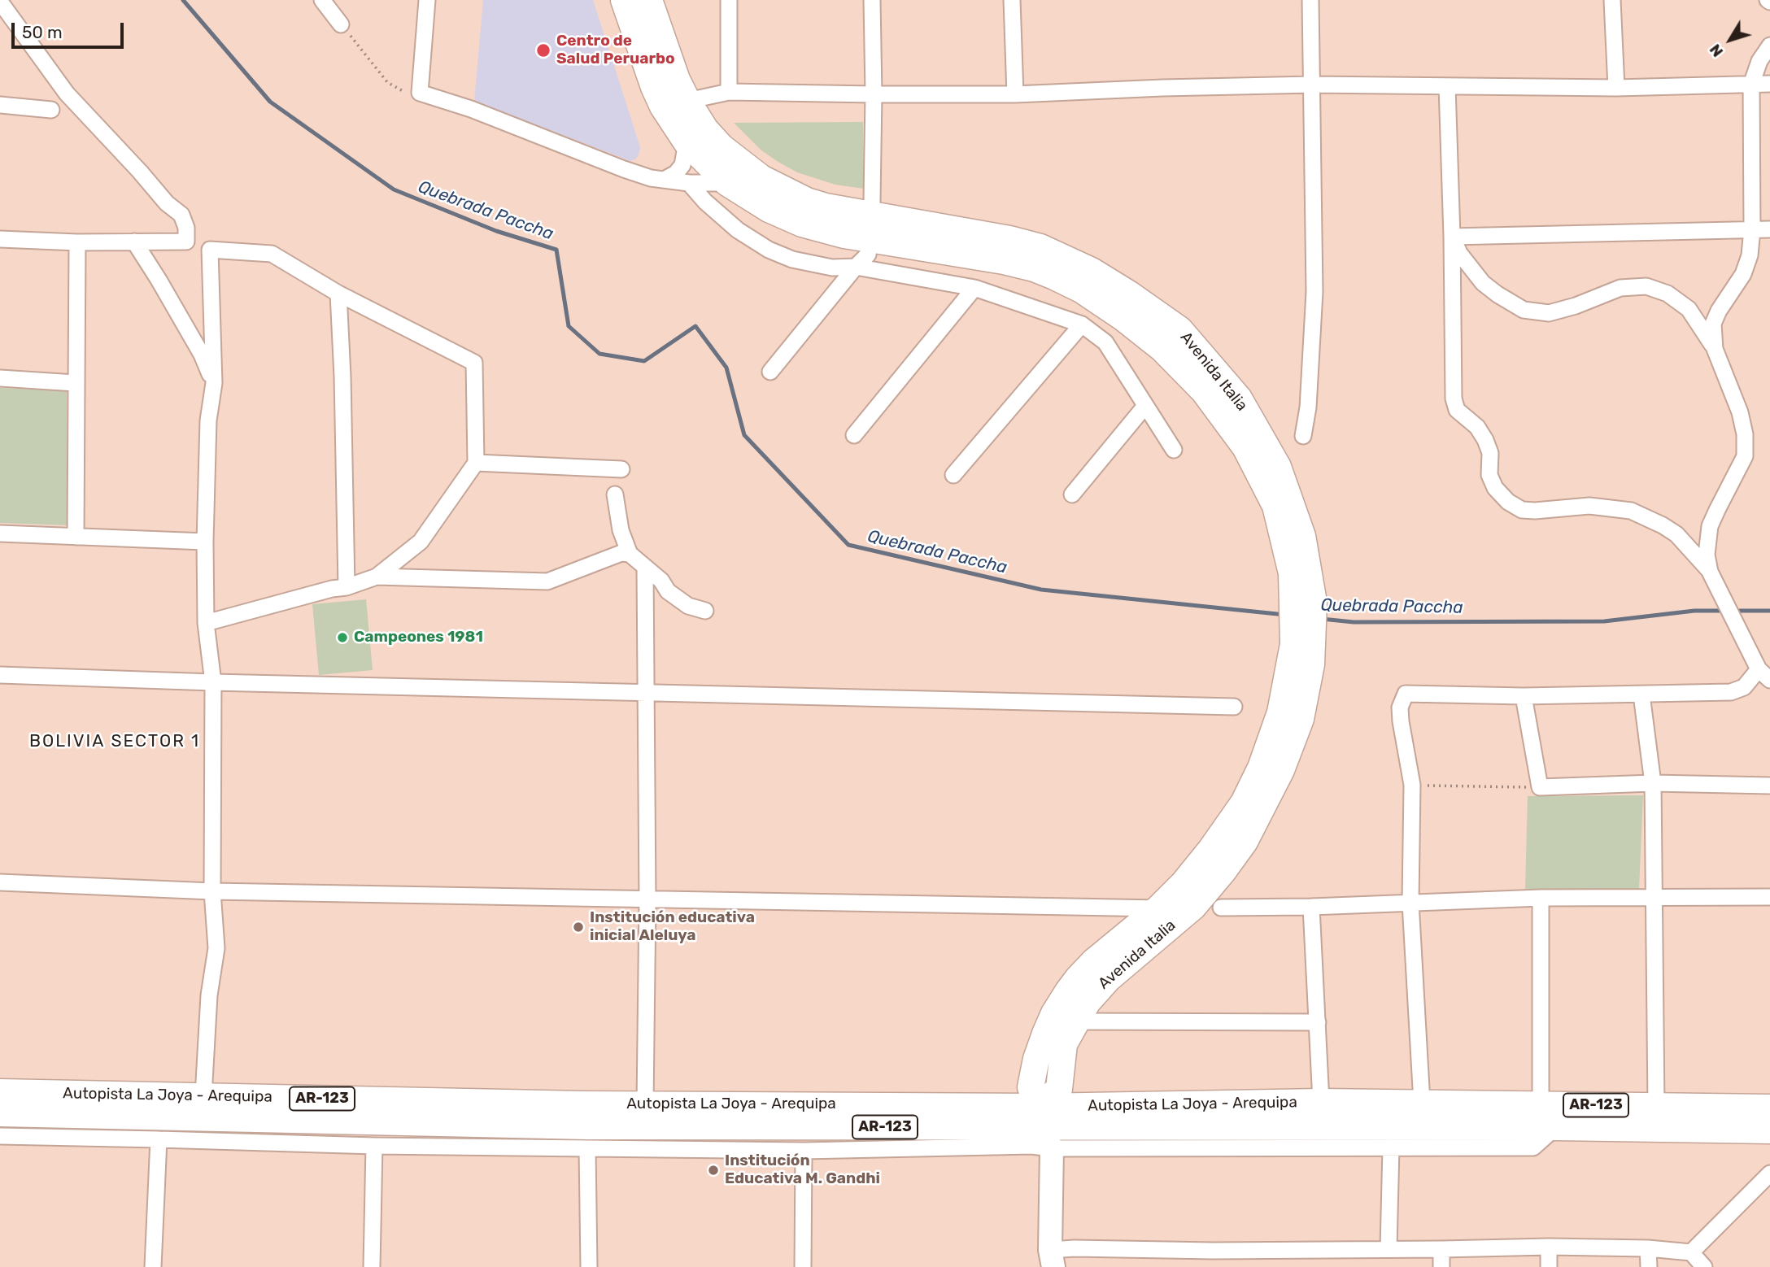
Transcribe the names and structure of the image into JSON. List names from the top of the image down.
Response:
{
  "streets": {
    "main road": ["Avenida Italia", "Autopista La Joya - Arequipa", "AR-123"]
  },
  "crossings": [
    ["Avenida Italia", "Autopista La Joya - Arequipa"]
  ],
  "districts": ["BOLIVIA SECTOR 1"],
  "water": ["Quebrada Paccha"],
  "places": [
    "Centro de Salud Peruarbo",
    "Campeones 1981",
    "Institución educativa inicial Aleluya",
    "Institución Educativa M. Gandhi"
  ],
  "scale_bar": "50 m",
  "north": "bottom left"
}
